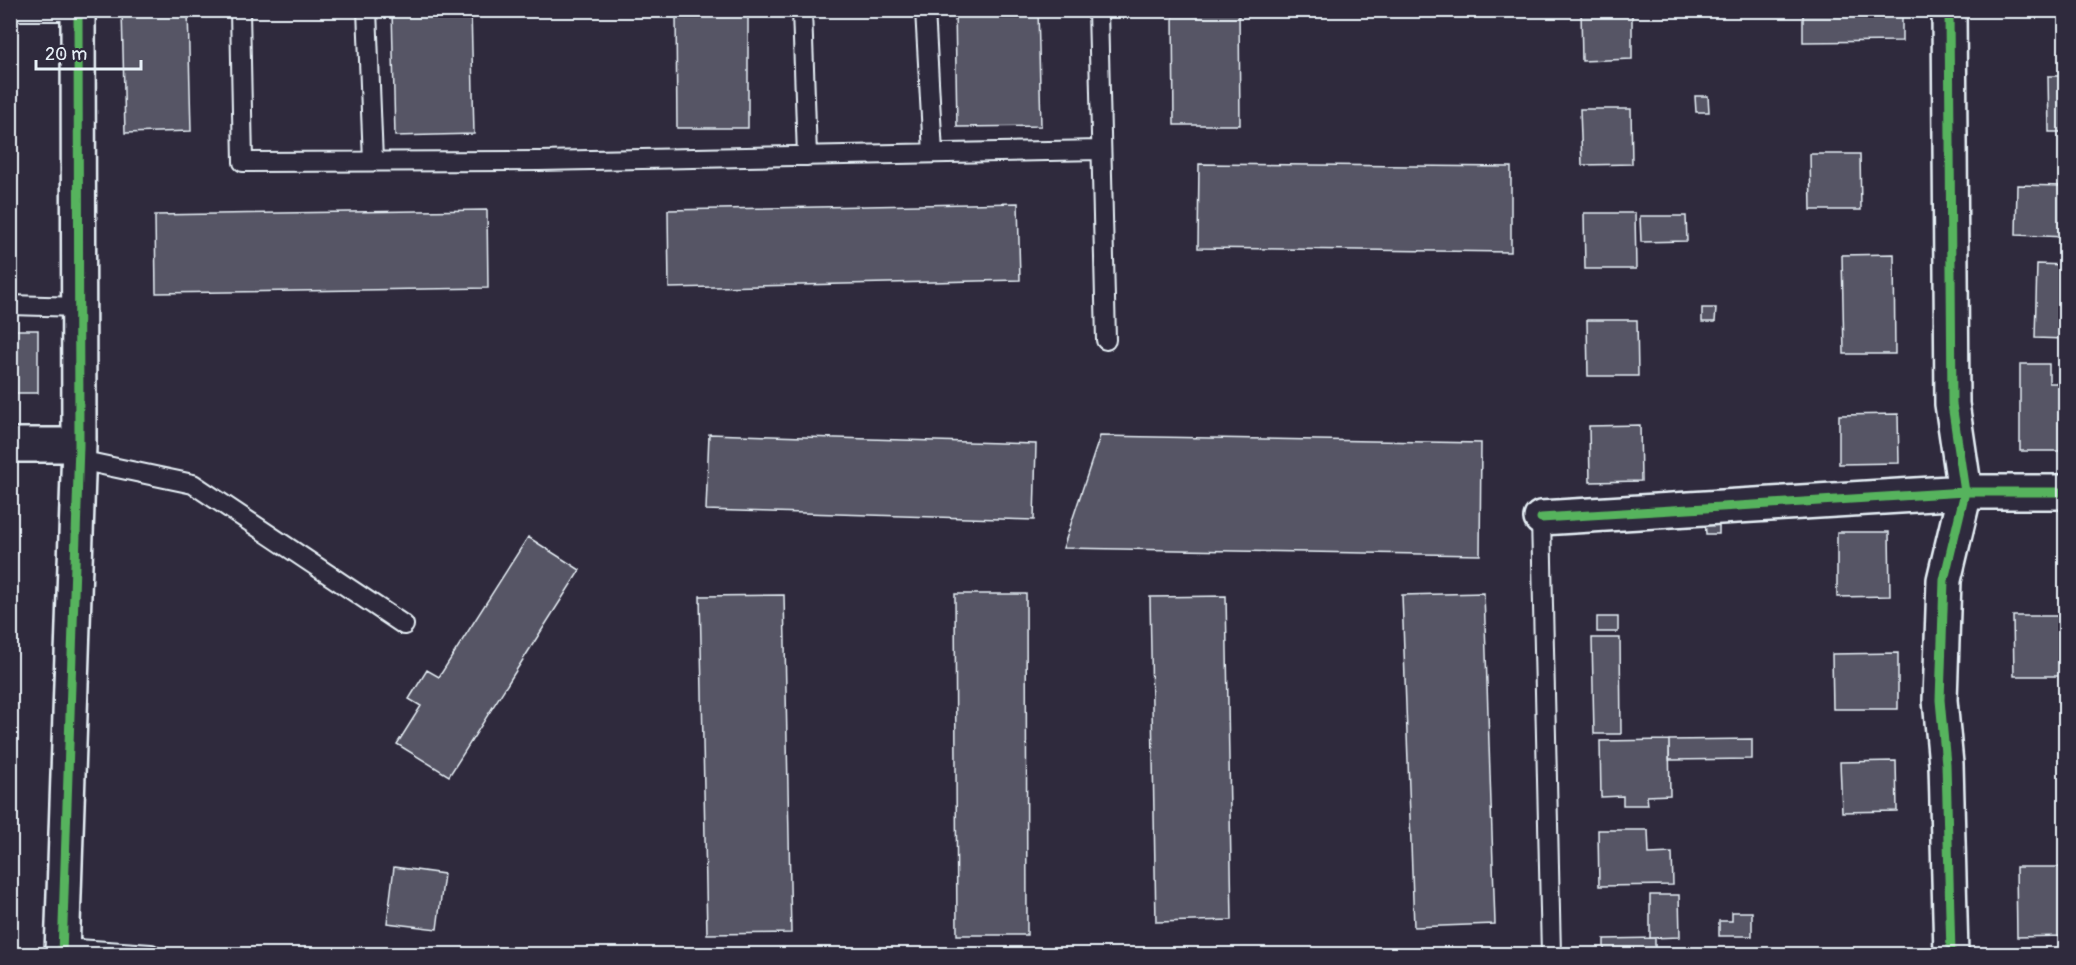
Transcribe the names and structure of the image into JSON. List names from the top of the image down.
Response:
{
  "scale_bar": "20 m"
}
